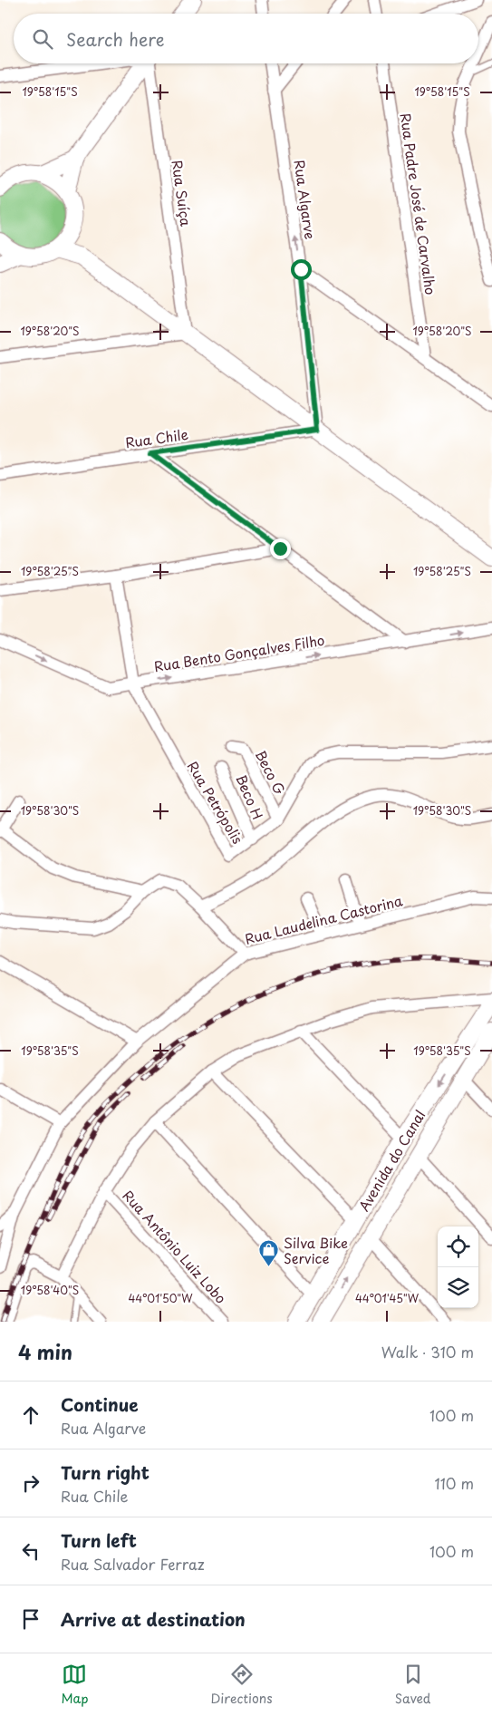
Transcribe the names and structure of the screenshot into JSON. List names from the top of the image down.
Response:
{
  "streets": {
    "street": [
      "Rua Suíça",
      "Rua Algarve",
      "Rua Padre José de Carvalho",
      "Rua Chile",
      "Rua Bento Gonçalves Filho",
      "Beco G",
      "Beco H",
      "Rua Petrópolis",
      "Rua Laudelina Castorina",
      "Avenida do Canal",
      "Rua Antônio Luiz Lobo"
    ]
  },
  "crossings": [
    ["Rua Algarve", "Rua Chile"],
    ["Rua Bento Gonçalves Filho", "Rua Petrópolis"],
    ["Beco G", "Rua Petrópolis"],
    ["Beco H", "Rua Petrópolis"]
  ],
  "one_way": ["Rua Algarve", "Rua Bento Gonçalves Filho"],
  "places": {
    "shop": ["Silva Bike Service"]
  },
  "page": {
    "search": "Search here",
    "heading": ["4 min", "Walk · 310 m"],
    "list": [
      ["Continue", "Rua Algarve", "100 m"],
      ["Turn right", "Rua Chile", "110 m"],
      ["Turn left", "Rua Salvador Ferraz", "100 m"],
      "Arrive at destination"
    ],
    "nav": ["Map", "Directions", "Saved"]
  },
  "coordinates": [
    "19°58'15\"S",
    "19°58'20\"S",
    "19°58'25\"S",
    "19°58'30\"S",
    "19°58'35\"S",
    "19°58'40\"S",
    "44°01'50\"W",
    "44°01'45\"W"
  ]
}
